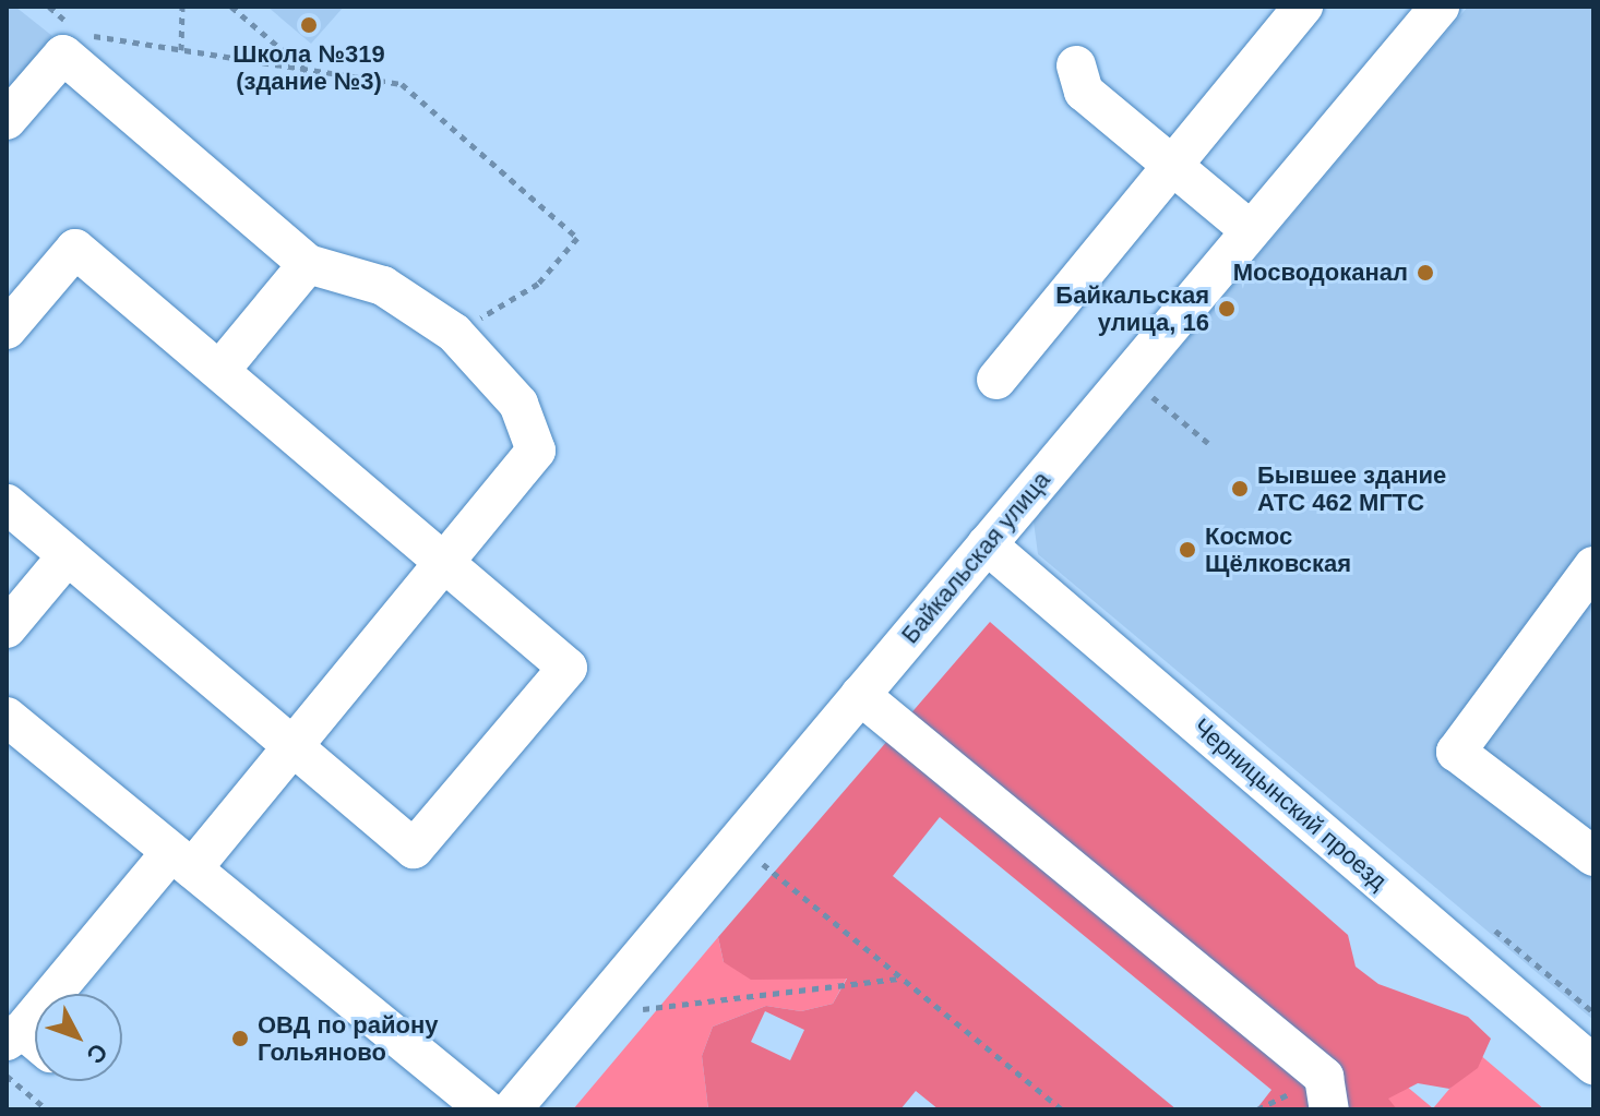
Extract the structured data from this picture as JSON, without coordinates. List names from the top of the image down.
{
  "streets": {
    "street": ["Байкальская улица", "Черницынский проезд"]
  },
  "crossings": [
    ["Байкальская улица", "Черницынский проезд"]
  ],
  "places": [
    "Школа №319 (здание №3)",
    "Мосводоканал",
    "Байкальская улица, 16",
    "Бывшее здание АТС 462 МГТС",
    "Космос Щёлковская",
    "ОВД по району Гольяново"
  ],
  "north": "bottom right"
}
